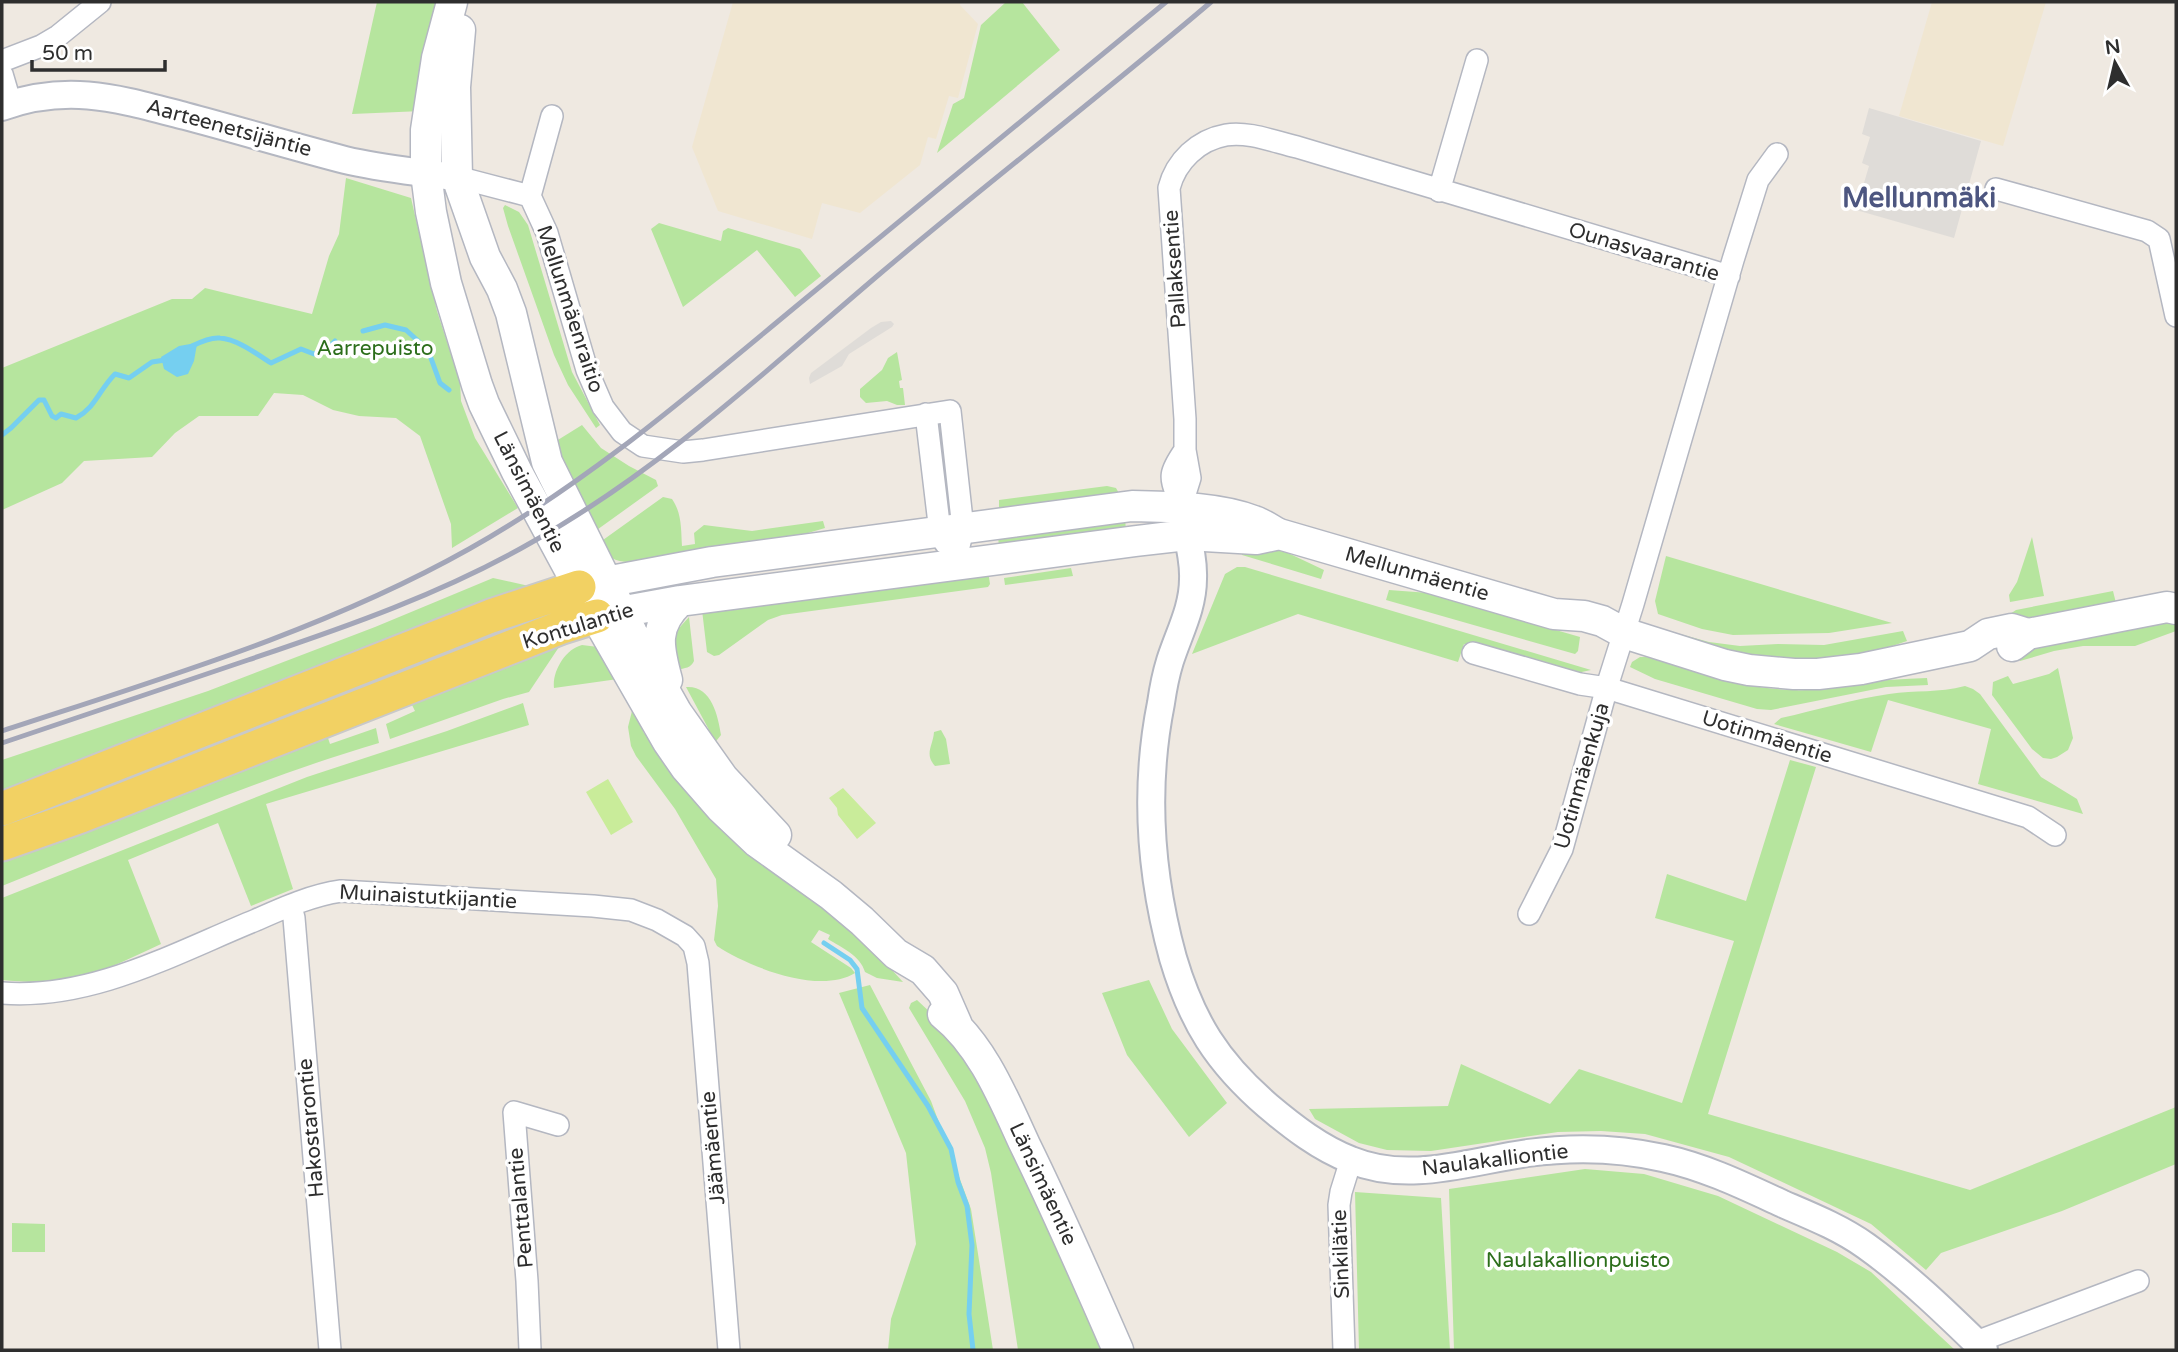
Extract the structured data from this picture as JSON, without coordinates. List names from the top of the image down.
{
  "streets": {
    "main road": ["Länsimäentie", "Mellunmäentie", "Kontulantie"],
    "street": [
      "Aarteenetsijäntie",
      "Ounasvaarantie",
      "Pallaksentie",
      "Mellunmäenraitio",
      "Uotinmäentie",
      "Uotinmäenkuja",
      "Muinaistutkijantie",
      "Hakostarontie",
      "Jäämäentie",
      "Naulakalliontie",
      "Penttalantie",
      "Sinkilätie"
    ]
  },
  "crossings": [
    ["Aarteenetsijäntie", "Länsimäentie"],
    ["Ounasvaarantie", "Pallaksentie"],
    ["Ounasvaarantie", "Mellunmäentie"],
    ["Ounasvaarantie", "Uotinmäenkuja"],
    ["Pallaksentie", "Mellunmäentie"],
    ["Pallaksentie", "Kontulantie"],
    ["Pallaksentie", "Naulakalliontie"],
    ["Mellunmäenraitio", "Kontulantie"],
    ["Länsimäentie", "Kontulantie"],
    ["Mellunmäentie", "Kontulantie"],
    ["Mellunmäentie", "Uotinmäenkuja"],
    ["Mellunmäentie", "Naulakalliontie"],
    ["Kontulantie", "Naulakalliontie"],
    ["Uotinmäentie", "Uotinmäenkuja"],
    ["Muinaistutkijantie", "Hakostarontie"],
    ["Muinaistutkijantie", "Jäämäentie"],
    ["Naulakalliontie", "Sinkilätie"]
  ],
  "districts": ["Mellunmäki"],
  "parks": ["Aarrepuisto", "Naulakallionpuisto"],
  "scale_bar": "50 m",
  "north": "top"
}
